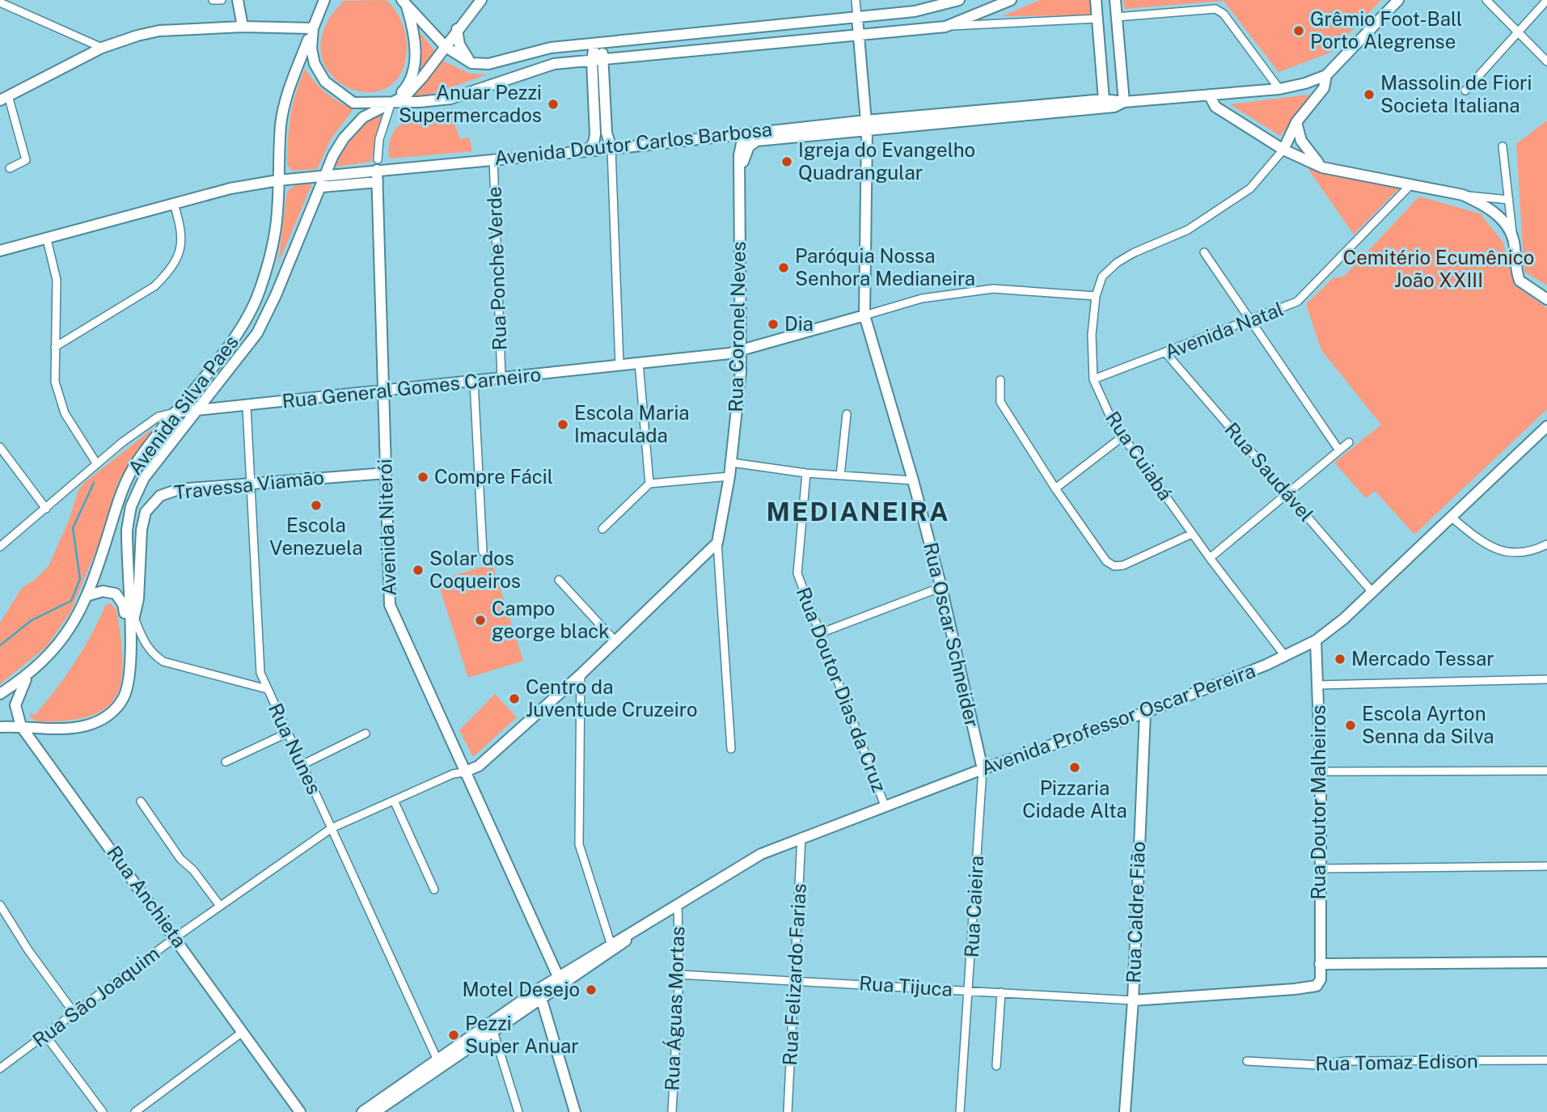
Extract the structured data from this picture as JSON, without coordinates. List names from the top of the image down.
{
  "streets": {
    "street": [
      "Avenida Doutor Carlos Barbosa",
      "Rua Ponche Verde",
      "Rua Coronel Neves",
      "Avenida Natal",
      "Rua General Gomes Carneiro",
      "Avenida Silva Paes",
      "Rua Cuiabá",
      "Rua Saudável",
      "Travessa Viamão",
      "Avenida Niterói",
      "Rua Oscar Schneider",
      "Rua Doutor Dias da Cruz",
      "Avenida Professor Oscar Pereira",
      "Rua Nunes",
      "Rua Doutor Malheiros",
      "Rua Anchieta",
      "Rua Caieira",
      "Rua Caldre Fião",
      "Rua Felizardo Farias",
      "Rua Tijuca",
      "Rua São Joaquim",
      "Rua Águas Mortas",
      "Rua Tomaz Edison"
    ]
  },
  "crossings": [
    ["Avenida Doutor Carlos Barbosa", "Rua Ponche Verde"],
    ["Avenida Doutor Carlos Barbosa", "Rua Coronel Neves"],
    ["Avenida Doutor Carlos Barbosa", "Avenida Silva Paes"],
    ["Avenida Doutor Carlos Barbosa", "Avenida Niterói"],
    ["Avenida Doutor Carlos Barbosa", "Rua Oscar Schneider"],
    ["Rua Ponche Verde", "Rua General Gomes Carneiro"],
    ["Rua Coronel Neves", "Rua General Gomes Carneiro"],
    ["Avenida Natal", "Rua Cuiabá"],
    ["Avenida Natal", "Rua Saudável"],
    ["Rua General Gomes Carneiro", "Avenida Silva Paes"],
    ["Rua General Gomes Carneiro", "Avenida Niterói"],
    ["Rua General Gomes Carneiro", "Rua Oscar Schneider"],
    ["Rua General Gomes Carneiro", "Rua Nunes"],
    ["Avenida Silva Paes", "Travessa Viamão"],
    ["Avenida Silva Paes", "Avenida Niterói"],
    ["Avenida Silva Paes", "Rua Anchieta"],
    ["Rua Cuiabá", "Avenida Professor Oscar Pereira"],
    ["Rua Saudável", "Avenida Professor Oscar Pereira"],
    ["Travessa Viamão", "Avenida Niterói"],
    ["Travessa Viamão", "Rua Nunes"],
    ["Avenida Niterói", "Avenida Professor Oscar Pereira"],
    ["Rua Oscar Schneider", "Avenida Professor Oscar Pereira"],
    ["Rua Oscar Schneider", "Rua Caieira"],
    ["Rua Doutor Dias da Cruz", "Avenida Professor Oscar Pereira"],
    ["Avenida Professor Oscar Pereira", "Rua Nunes"],
    ["Avenida Professor Oscar Pereira", "Rua Doutor Malheiros"],
    ["Avenida Professor Oscar Pereira", "Rua Caieira"],
    ["Avenida Professor Oscar Pereira", "Rua Caldre Fião"],
    ["Avenida Professor Oscar Pereira", "Rua Felizardo Farias"],
    ["Avenida Professor Oscar Pereira", "Rua Águas Mortas"],
    ["Rua Nunes", "Rua São Joaquim"],
    ["Rua Anchieta", "Rua São Joaquim"],
    ["Rua Caieira", "Rua Tijuca"],
    ["Rua Caldre Fião", "Rua Tijuca"],
    ["Rua Felizardo Farias", "Rua Tijuca"],
    ["Rua Tijuca", "Rua Águas Mortas"]
  ],
  "districts": ["MEDIANEIRA"],
  "parks": ["Cemitério Ecumênico João XXIII"],
  "places": [
    "Grêmio Foot-Ball Porto Alegrense",
    "Massolin de Fiori Societa Italiana",
    "Anuar Pezzi Supermercados",
    "Igreja do Evangelho Quadrangular",
    "Paróquia Nossa Senhora Medianeira",
    "Dia",
    "Escola Maria Imaculada",
    "Compre Fácil",
    "Escola Venezuela",
    "Solar dos Coqueiros",
    "Campo george black",
    "Mercado Tessar",
    "Centro da Juventude Cruzeiro",
    "Escola Ayrton Senna da Silva",
    "Pizzaria Cidade Alta",
    "Motel Desejo",
    "Pezzi Super Anuar"
  ]
}
